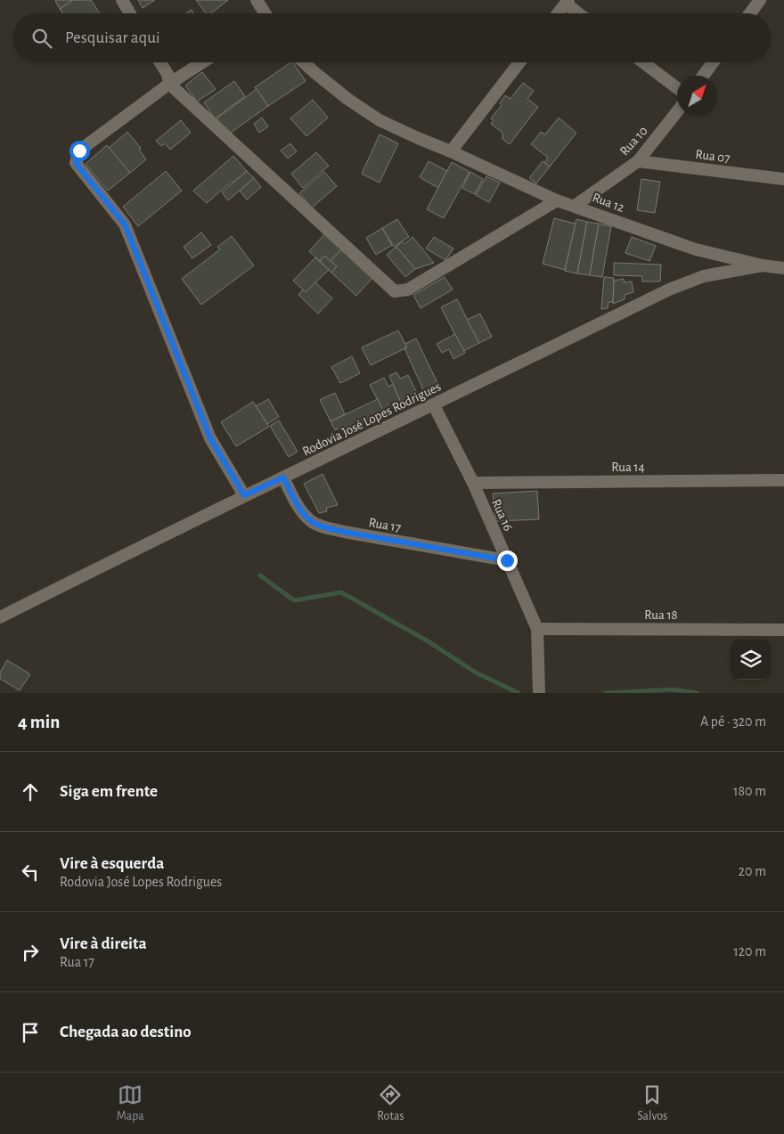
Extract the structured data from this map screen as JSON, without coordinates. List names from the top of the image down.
{
  "streets": {
    "street": [
      "Rua 10",
      "Rua 07",
      "Rua 12",
      "Rodovia José Lopes Rodrigues",
      "Rua 14",
      "Rua 16",
      "Rua 17",
      "Rua 18"
    ]
  },
  "crossings": [
    ["Rua 10", "Rua 07"],
    ["Rua 10", "Rua 12"],
    ["Rua 12", "Rodovia José Lopes Rodrigues"],
    ["Rodovia José Lopes Rodrigues", "Rua 16"],
    ["Rodovia José Lopes Rodrigues", "Rua 17"],
    ["Rua 14", "Rua 16"],
    ["Rua 16", "Rua 17"],
    ["Rua 16", "Rua 18"]
  ],
  "north": "top right",
  "page": {
    "search": "Pesquisar aqui",
    "heading": ["4 min", "A pé · 320 m"],
    "list": [
      ["Siga em frente", "180 m"],
      ["Vire à esquerda", "Rodovia José Lopes Rodrigues", "20 m"],
      ["Vire à direita", "Rua 17", "120 m"],
      "Chegada ao destino"
    ],
    "nav": ["Mapa", "Rotas", "Salvos"]
  }
}
